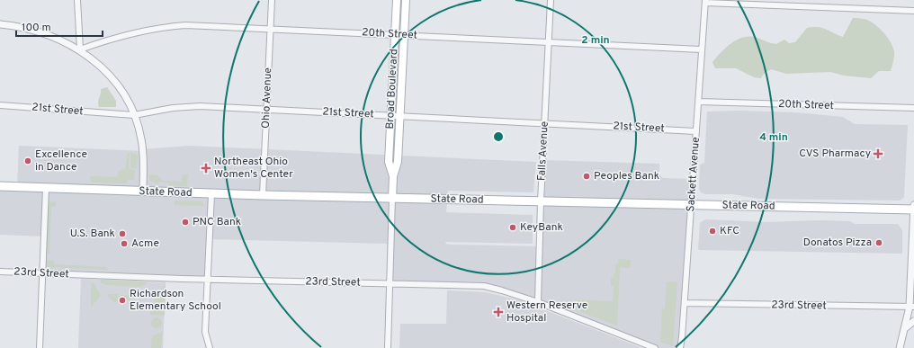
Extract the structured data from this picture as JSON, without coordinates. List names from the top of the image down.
{
  "streets": {
    "main road": ["Broad Boulevard", "State Road"],
    "street": [
      "20th Street",
      "Ohio Avenue",
      "21st Street",
      "Falls Avenue",
      "Sackett Avenue",
      "23rd Street"
    ]
  },
  "crossings": [
    ["20th Street", "Broad Boulevard"],
    ["20th Street", "Ohio Avenue"],
    ["20th Street", "Falls Avenue"],
    ["20th Street", "Sackett Avenue"],
    ["Broad Boulevard", "21st Street"],
    ["Broad Boulevard", "State Road"],
    ["Broad Boulevard", "23rd Street"],
    ["Ohio Avenue", "21st Street"],
    ["Ohio Avenue", "State Road"],
    ["21st Street", "Falls Avenue"],
    ["21st Street", "Sackett Avenue"],
    ["Falls Avenue", "State Road"],
    ["Falls Avenue", "23rd Street"],
    ["Sackett Avenue", "State Road"],
    ["Sackett Avenue", "23rd Street"]
  ],
  "places": {
    "health": ["CVS Pharmacy", "Northeast Ohio Women's Center", "Western Reserve Hospital"],
    "other": [
      "Excellence in Dance",
      "Peoples Bank",
      "PNC Bank",
      "KeyBank",
      "KFC",
      "U.S. Bank",
      "Donatos Pizza",
      "Acme",
      "Richardson Elementary School"
    ]
  },
  "scale_bar": "100 m",
  "rings": ["2 min", "4 min"]
}
